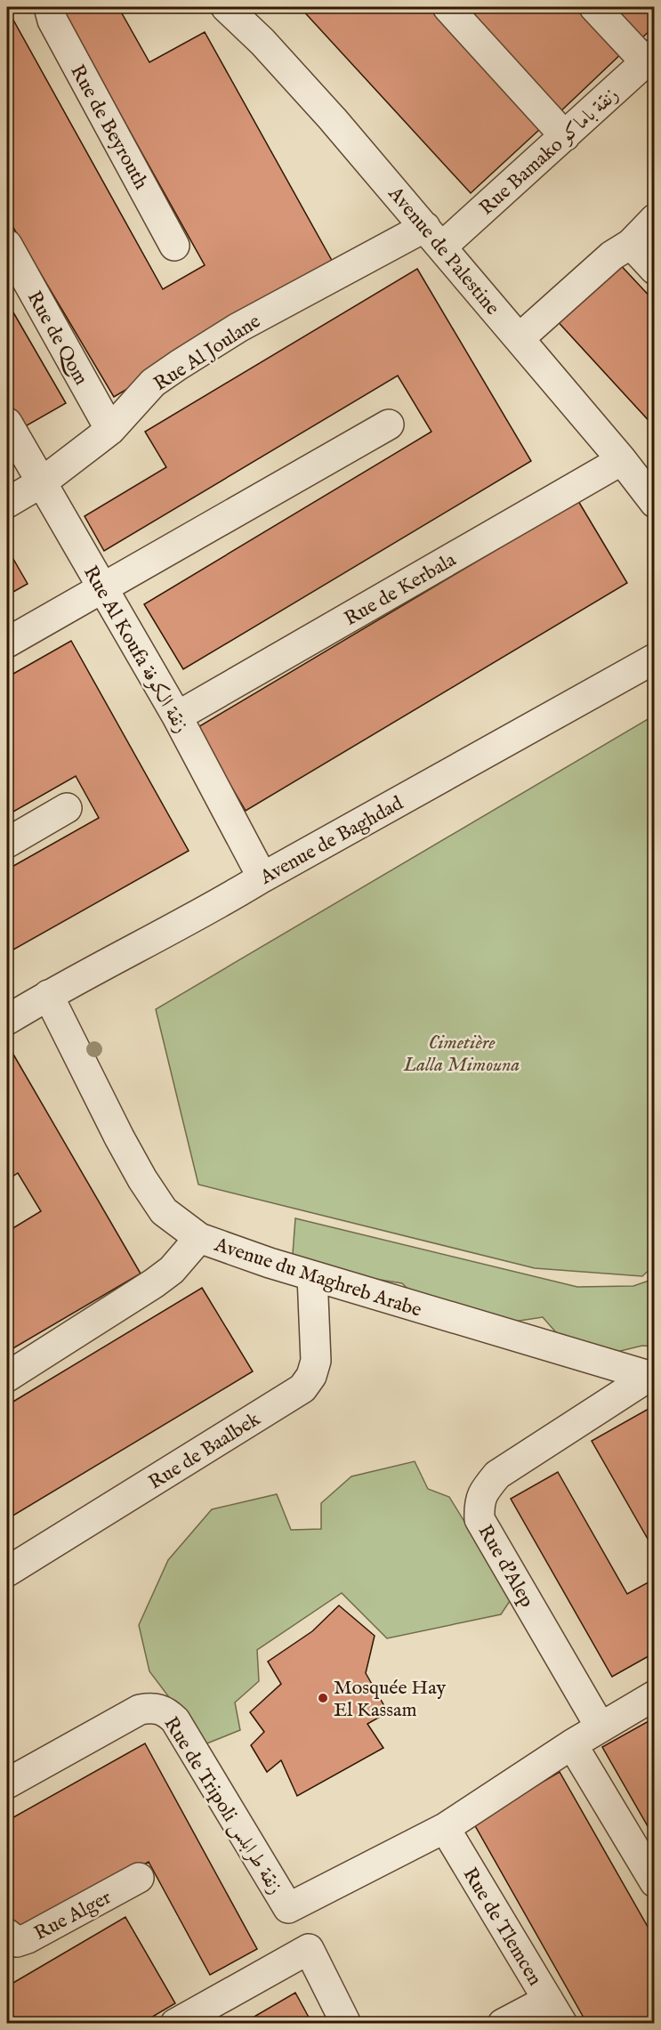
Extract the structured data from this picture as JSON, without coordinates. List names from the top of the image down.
{
  "streets": {
    "street": [
      "Rue de Beyrouth",
      "Rue Bamako زنقة باماكو",
      "Avenue de Palestine",
      "Rue de Qom",
      "Rue Al Joulane",
      "Rue de Kerbala",
      "Rue Al Koufa زنقة الكوفة",
      "Avenue de Baghdad",
      "Avenue du Maghreb Arabe",
      "Rue de Baalbek",
      "Rue d'Alep",
      "Rue de Tripoli زنقة طرابلس",
      "Rue Alger",
      "Rue de Tlemcen"
    ]
  },
  "crossings": [
    ["Rue Bamako زنقة باماكو", "Avenue de Palestine"],
    ["Rue Bamako زنقة باماكو", "Rue Al Joulane"],
    ["Avenue de Palestine", "Rue Al Joulane"],
    ["Avenue de Palestine", "Rue de Kerbala"],
    ["Rue de Qom", "Rue Al Joulane"],
    ["Rue Al Joulane", "Rue Al Koufa زنقة الكوفة"],
    ["Rue de Kerbala", "Rue Al Koufa زنقة الكوفة"],
    ["Rue Al Koufa زنقة الكوفة", "Avenue de Baghdad"],
    ["Avenue de Baghdad", "Avenue du Maghreb Arabe"],
    ["Avenue du Maghreb Arabe", "Rue de Baalbek"],
    ["Avenue du Maghreb Arabe", "Rue d'Alep"],
    ["Rue d'Alep", "Rue de Tripoli زنقة طرابلس"],
    ["Rue de Tripoli زنقة طرابلس", "Rue de Tlemcen"]
  ],
  "parks": ["Cimetière Lalla Mimouna"],
  "places": ["Mosquée Hay El Kassam"]
}
